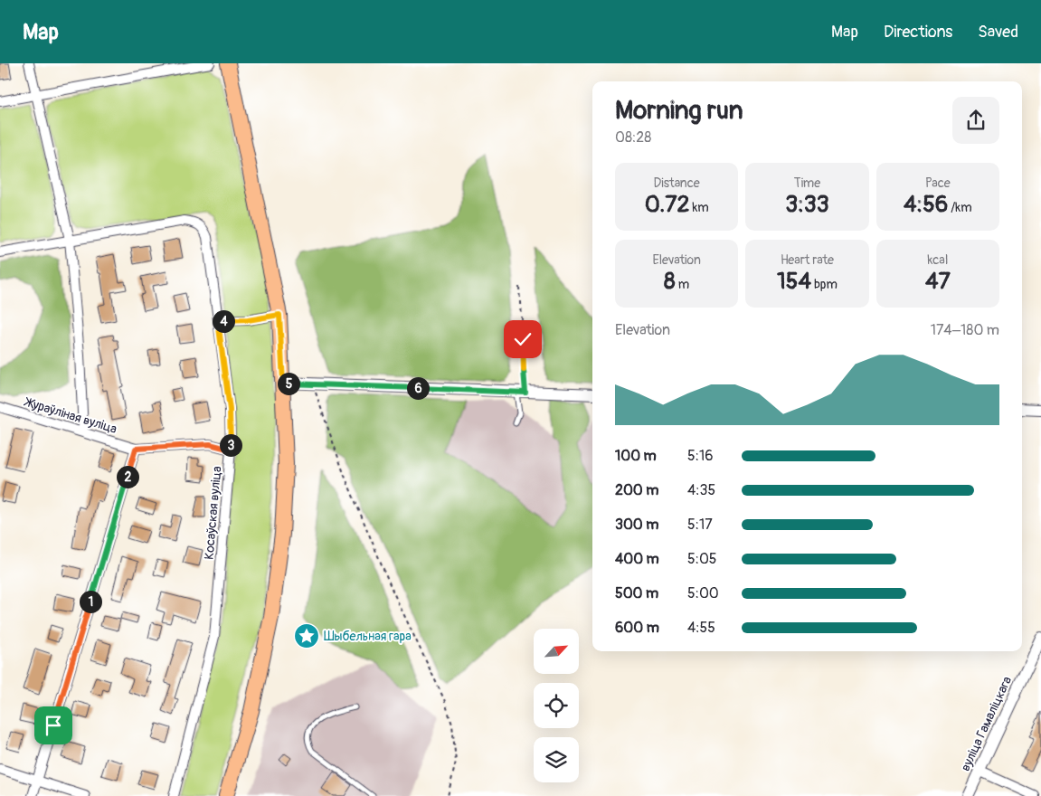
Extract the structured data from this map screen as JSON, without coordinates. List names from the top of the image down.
{
  "streets": {
    "street": ["Жураўліная вуліца", "Косаўская вуліца", "вуліца Гамаліцкага"]
  },
  "places": {
    "place": ["Шыбельная гара"]
  },
  "north": "top right",
  "page": {
    "header": "Map",
    "nav": ["Map", "Directions", "Saved"],
    "heading": ["Morning run", "08:28"],
    "stats": [
      ["Distance", "0.72 km"],
      ["Time", "3:33"],
      ["Pace", "4:56 /km"],
      ["Elevation", "8 m"],
      ["Heart rate", "154 bpm"],
      ["kcal", "47"]
    ],
    "pins": [
      "4",
      "5",
      "6",
      "3",
      "2",
      "1"
    ],
    "chart": ["Elevation", "174–180 m"],
    "list": [
      {
        "name": "100 m",
        "note": "5:16"
      },
      {
        "name": "200 m",
        "note": "4:35"
      },
      {
        "name": "300 m",
        "note": "5:17"
      },
      {
        "name": "400 m",
        "note": "5:05"
      },
      {
        "name": "500 m",
        "note": "5:00"
      },
      {
        "name": "600 m",
        "note": "4:55"
      }
    ]
  }
}
